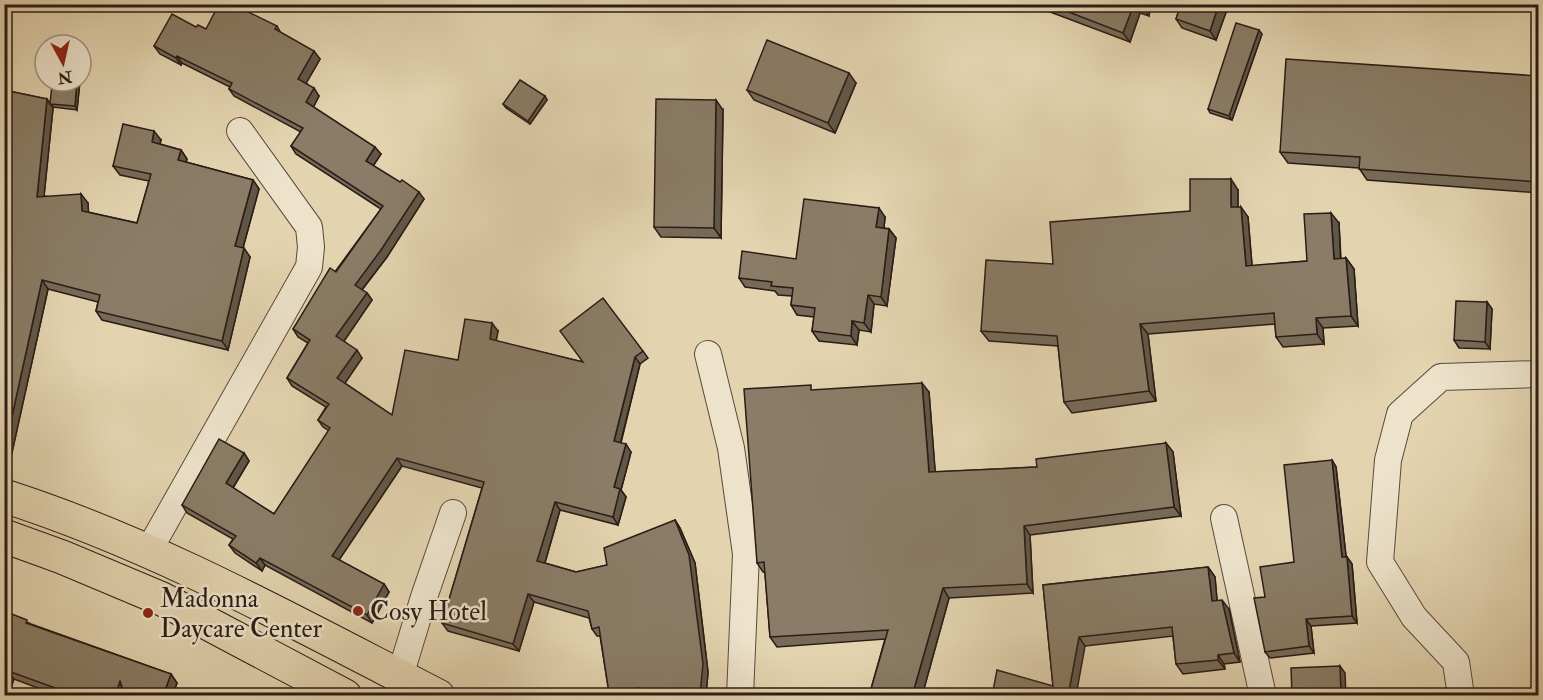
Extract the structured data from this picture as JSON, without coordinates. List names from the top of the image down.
{
  "places": ["Cosy Hotel", "Madonna Daycare Center"],
  "north": "bottom"
}
